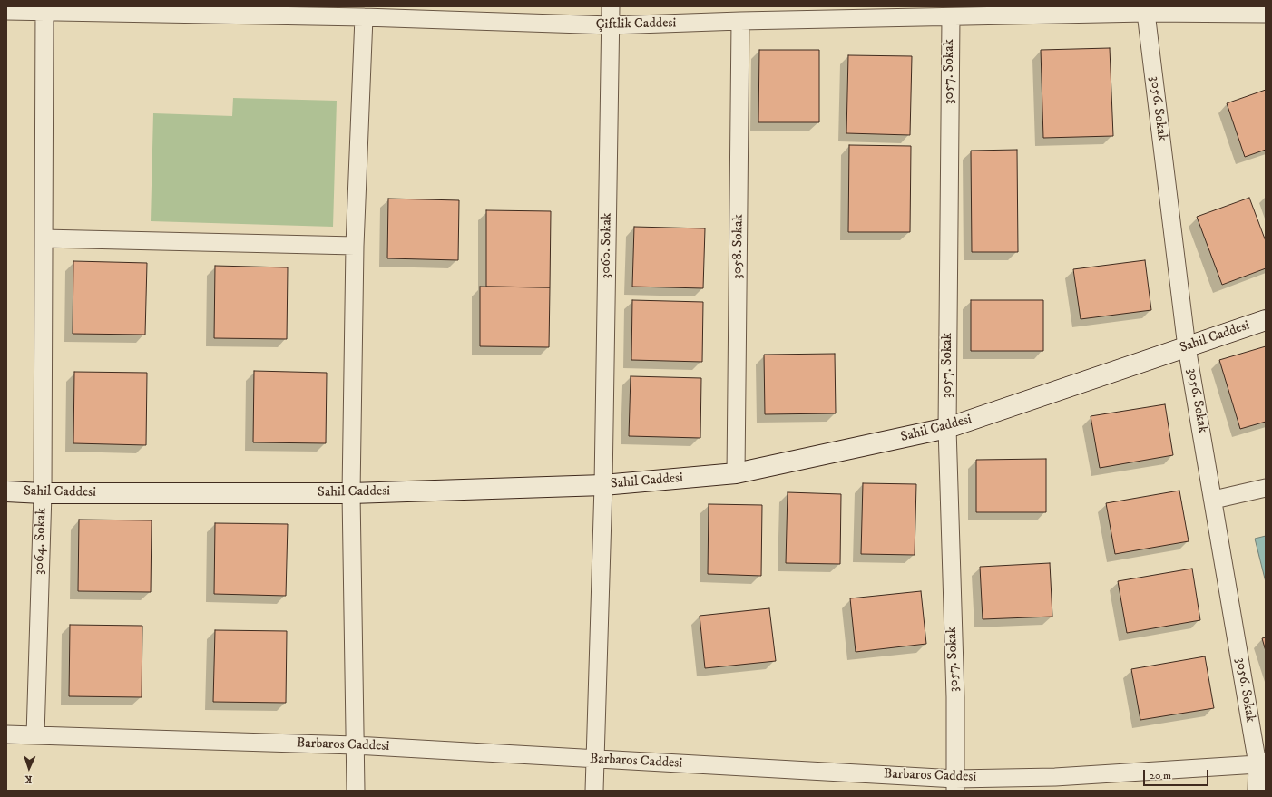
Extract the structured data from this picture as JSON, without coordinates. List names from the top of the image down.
{
  "streets": {
    "street": [
      "Çiftlik Caddesi",
      "3057. Sokak",
      "3056. Sokak",
      "3060. Sokak",
      "3058. Sokak",
      "Sahil Caddesi",
      "3064. Sokak",
      "Barbaros Caddesi"
    ]
  },
  "crossings": [
    ["Çiftlik Caddesi", "3057. Sokak"],
    ["Çiftlik Caddesi", "3056. Sokak"],
    ["Çiftlik Caddesi", "3060. Sokak"],
    ["Çiftlik Caddesi", "3058. Sokak"],
    ["Çiftlik Caddesi", "3064. Sokak"],
    ["3057. Sokak", "Sahil Caddesi"],
    ["3057. Sokak", "Barbaros Caddesi"],
    ["3056. Sokak", "Sahil Caddesi"],
    ["3056. Sokak", "Barbaros Caddesi"],
    ["3060. Sokak", "Sahil Caddesi"],
    ["3060. Sokak", "Barbaros Caddesi"],
    ["3058. Sokak", "Sahil Caddesi"],
    ["Sahil Caddesi", "3064. Sokak"],
    ["3064. Sokak", "Barbaros Caddesi"]
  ],
  "scale_bar": "20 m",
  "north": "bottom"
}
